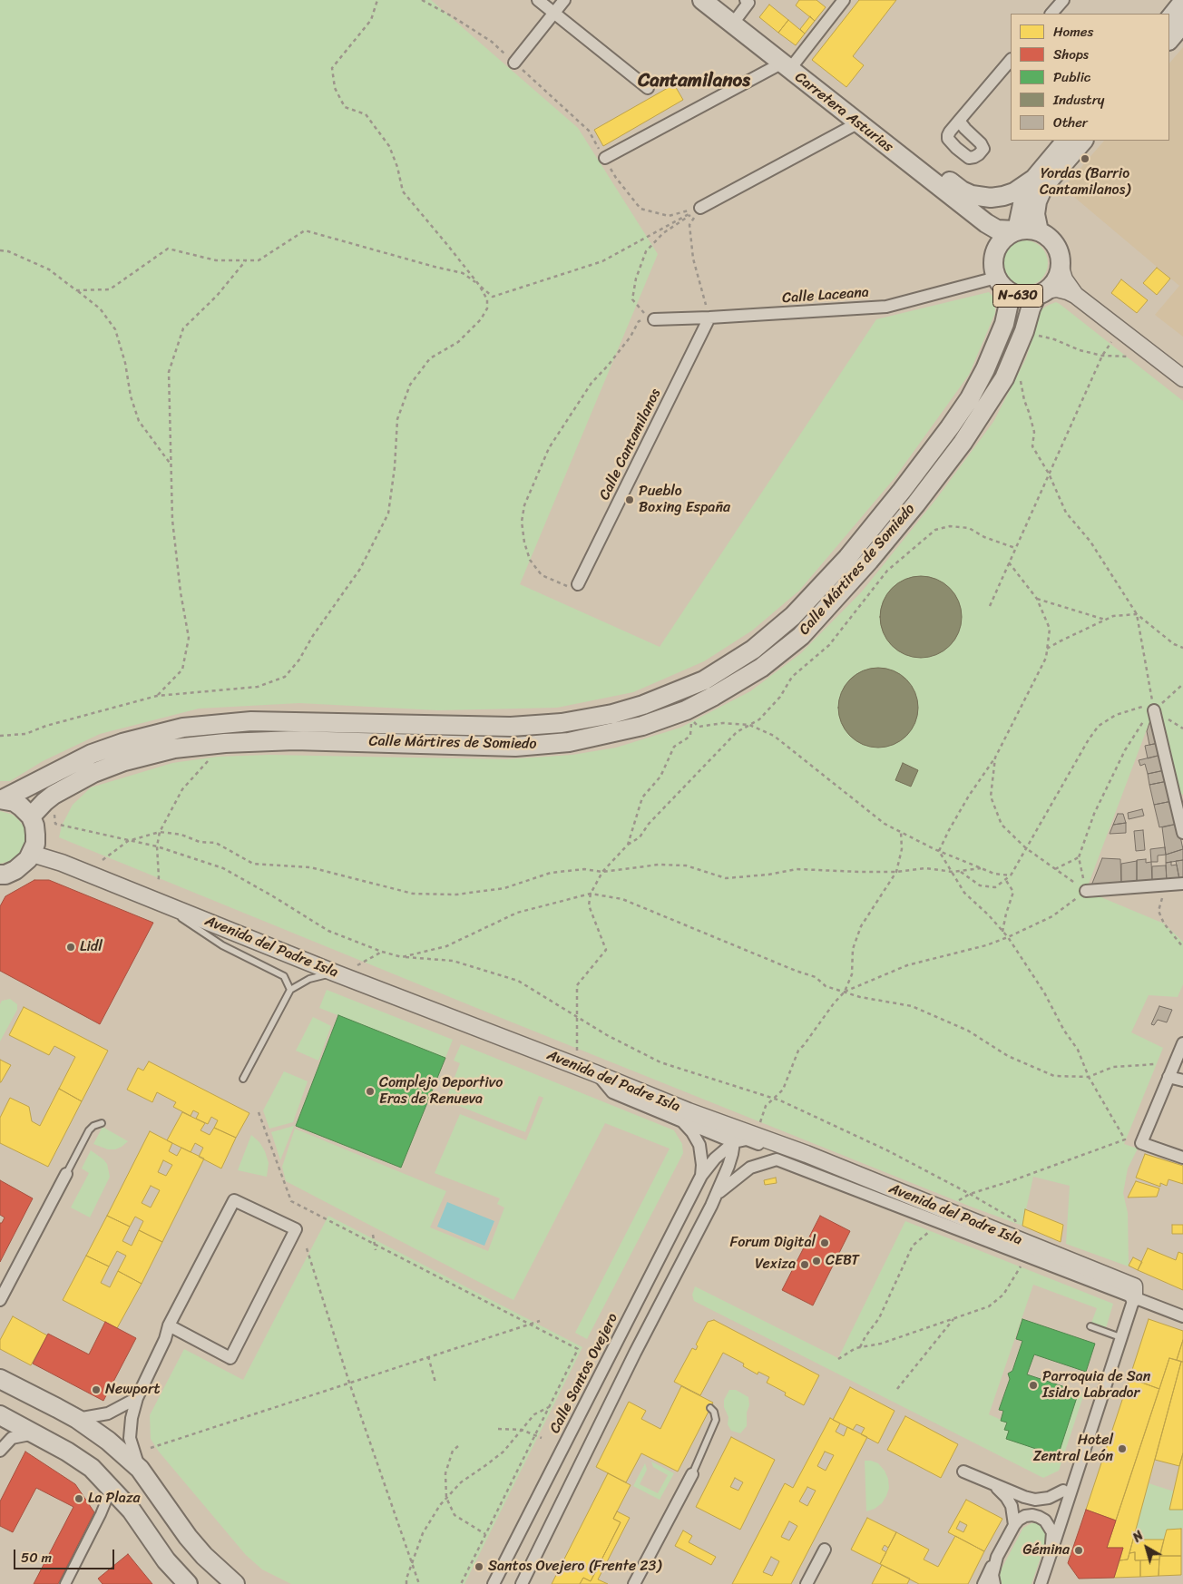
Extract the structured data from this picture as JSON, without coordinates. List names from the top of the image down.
{
  "streets": {
    "main road": [
      "Carretera Asturias",
      "N-630",
      "Calle Mártires de Somiedo",
      "Avenida del Padre Isla"
    ],
    "street": ["Calle Laceana", "Calle Cantamilanos", "Calle Santos Ovejero"]
  },
  "crossings": [
    ["Carretera Asturias", "Calle Laceana"],
    ["Carretera Asturias", "N-630"],
    ["Carretera Asturias", "Calle Mártires de Somiedo"],
    ["Calle Laceana", "N-630"],
    ["Calle Laceana", "Calle Cantamilanos"],
    ["Calle Laceana", "Calle Mártires de Somiedo"],
    ["N-630", "Calle Mártires de Somiedo"],
    ["Avenida del Padre Isla", "Calle Santos Ovejero"]
  ],
  "districts": ["Cantamilanos"],
  "places": [
    "Yordas (Barrio Cantamilanos)",
    "Pueblo Boxing España",
    "Lidl",
    "Complejo Deportivo Eras de Renueva",
    "Forum Digital",
    "CEBT",
    "Vexiza",
    "Parroquia de San Isidro Labrador",
    "Newport",
    "Hotel Zentral León",
    "La Plaza",
    "Gémina",
    "Santos Ovejero (Frente 23)"
  ],
  "legend": [
    "Homes",
    "Shops",
    "Public",
    "Industry",
    "Other"
  ],
  "scale_bar": "50 m",
  "north": "top left"
}
